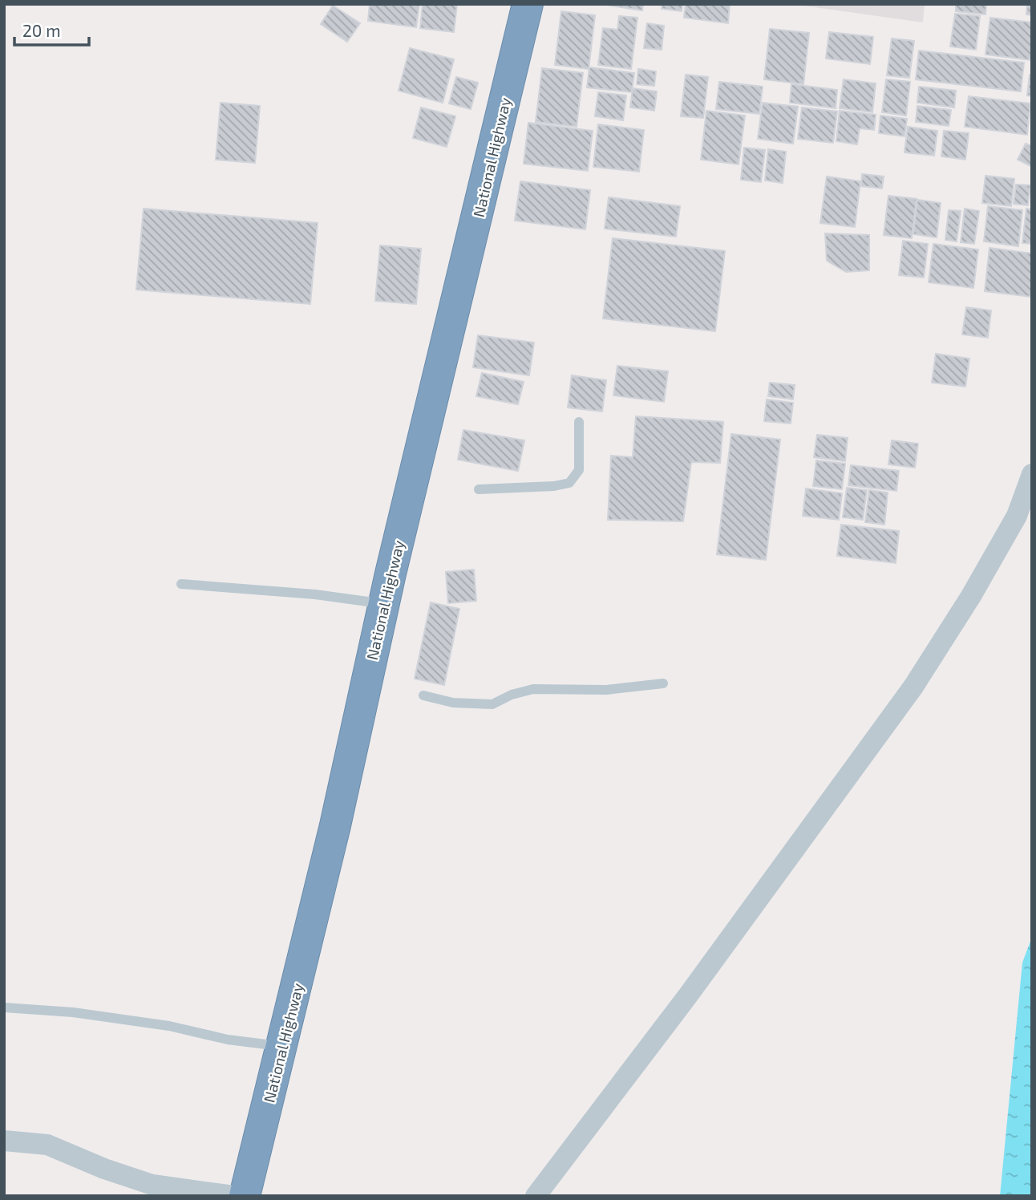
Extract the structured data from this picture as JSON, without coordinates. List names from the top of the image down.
{
  "streets": {
    "highway": ["National Highway"]
  },
  "scale_bar": "20 m"
}
